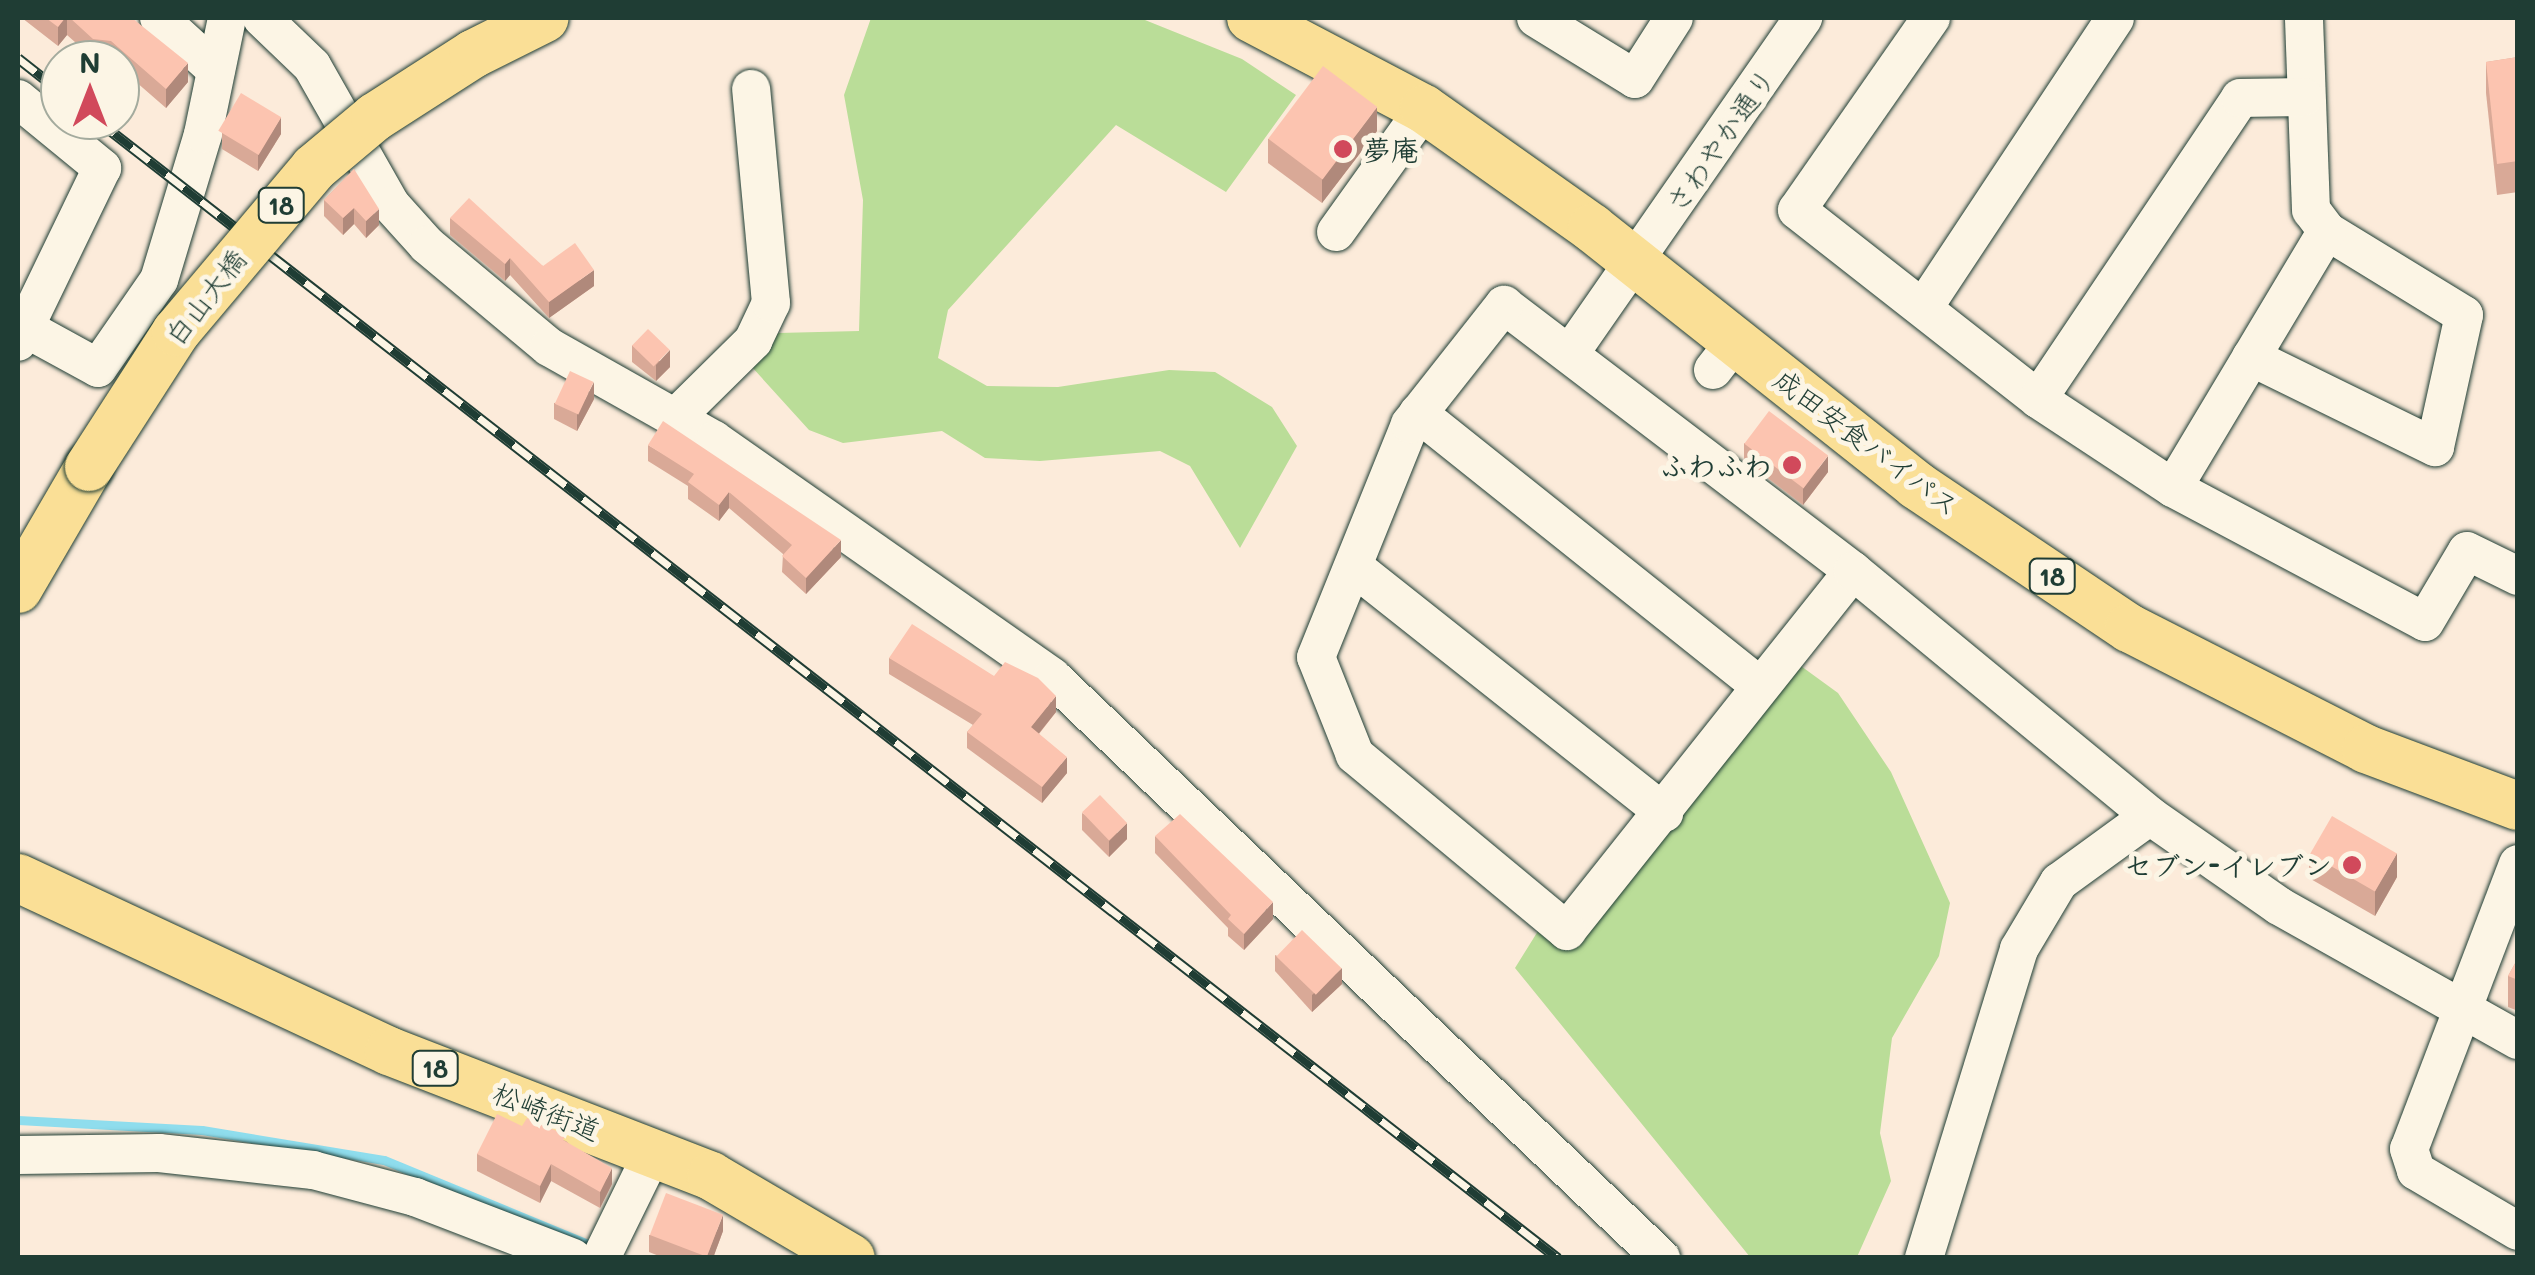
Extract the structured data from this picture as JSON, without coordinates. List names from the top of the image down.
{
  "streets": {
    "main road": [
      "18",
      "白山大橋",
      "成田安食バイパス",
      "松崎街道"
    ],
    "street": ["さわやか通り"]
  },
  "crossings": [
    ["さわやか通り", "成田安食バイパス"]
  ],
  "places": ["夢庵", "ふわふわ", "セブン-イレブン"],
  "north": "top"
}
